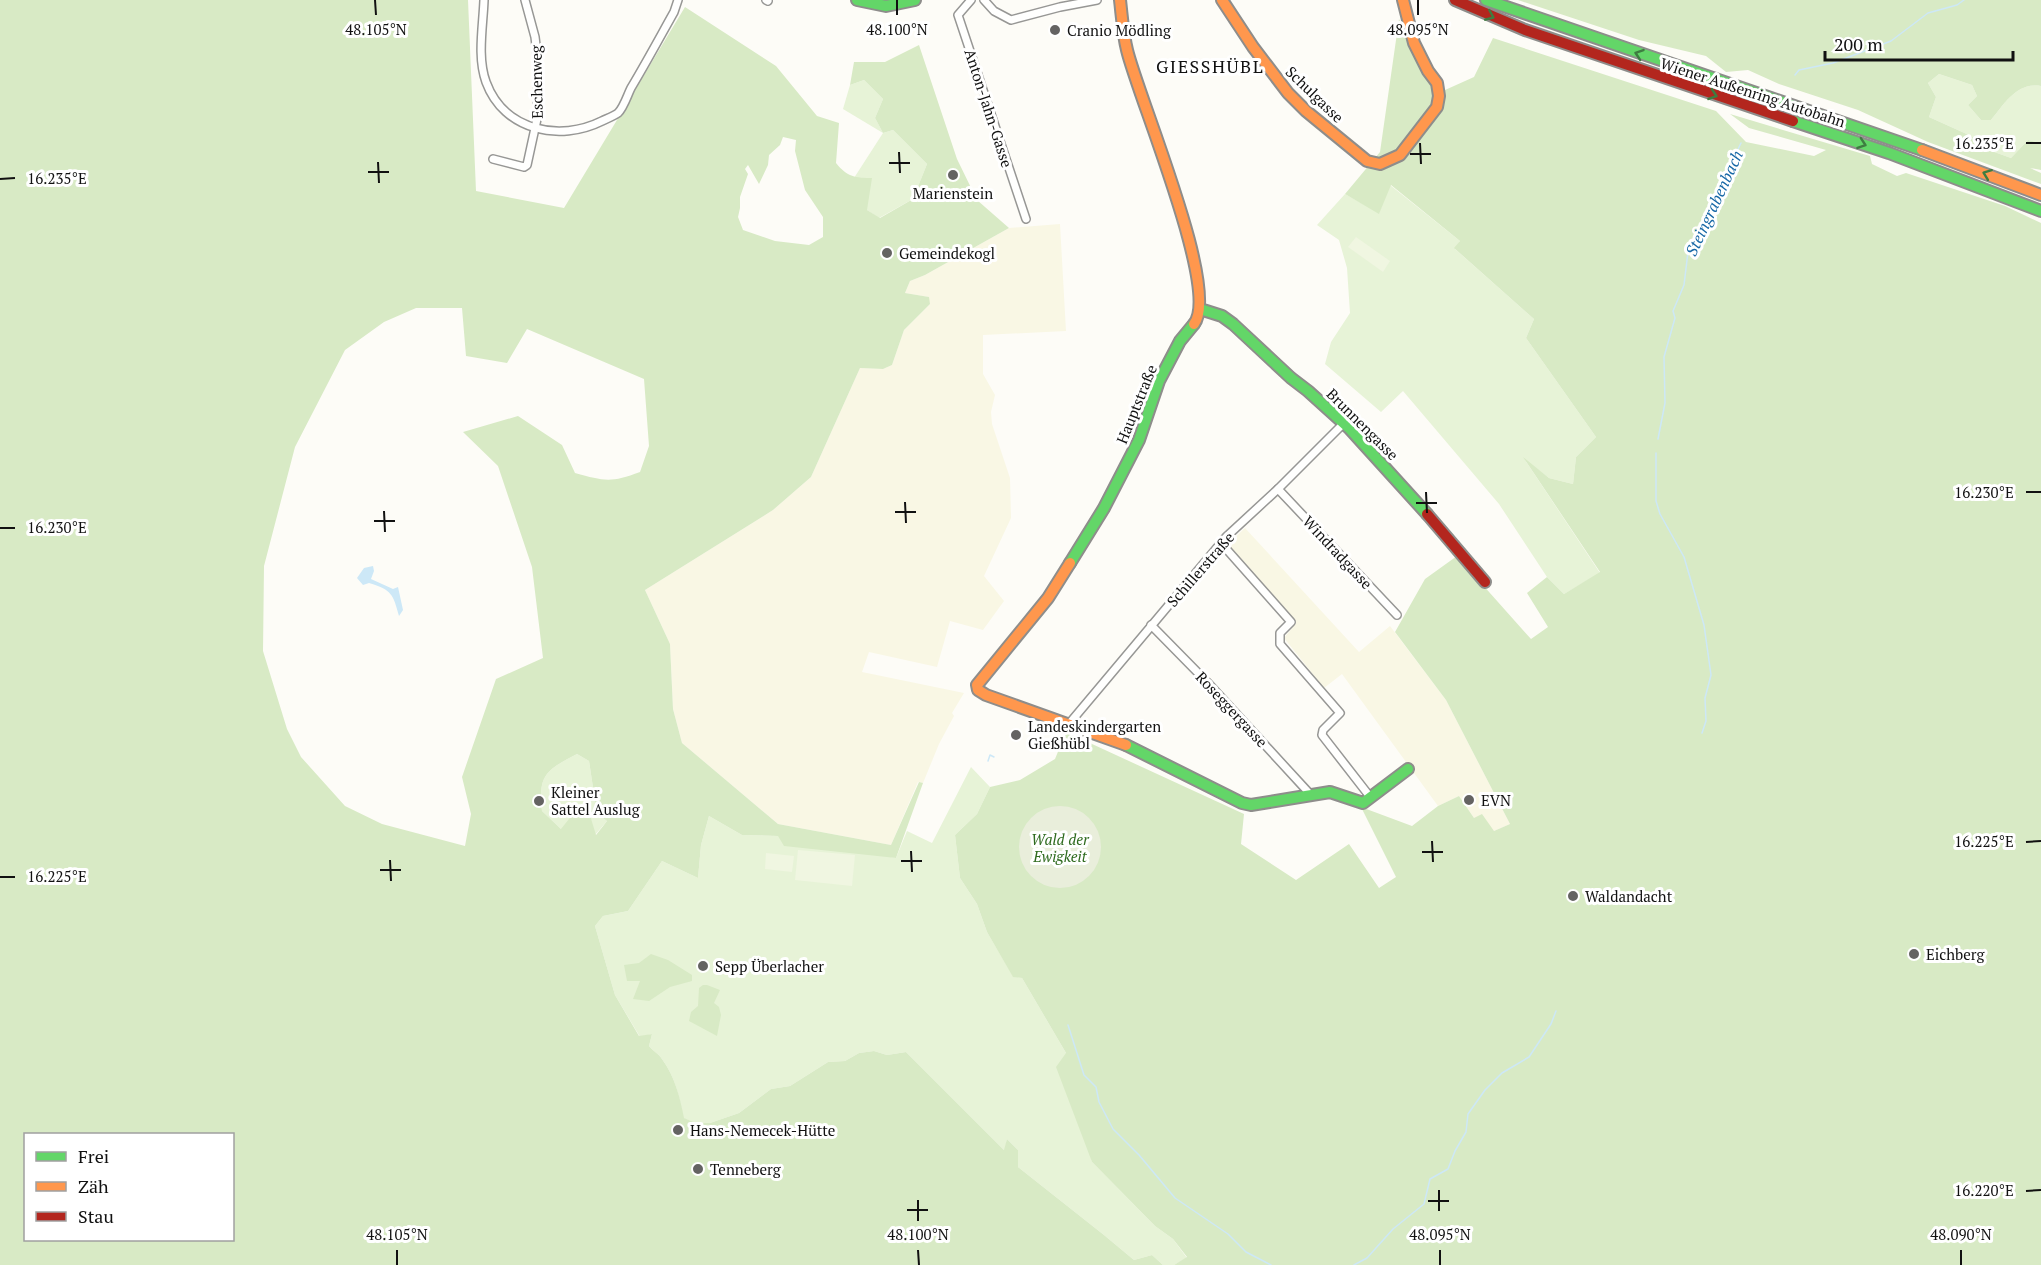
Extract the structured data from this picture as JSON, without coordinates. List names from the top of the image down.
{
  "streets": {
    "main road": [
      "Wiener Außenring Autobahn",
      "Schulgasse",
      "Hauptstraße",
      "Brunnengasse"
    ],
    "street": [
      "Eschenweg",
      "Anton-Jahn-Gasse",
      "Windradgasse",
      "Schillerstraße",
      "Roseggergasse"
    ]
  },
  "crossings": [
    ["Hauptstraße", "Brunnengasse"],
    ["Hauptstraße", "Schillerstraße"],
    ["Brunnengasse", "Schillerstraße"],
    ["Windradgasse", "Schillerstraße"],
    ["Schillerstraße", "Roseggergasse"]
  ],
  "districts": ["GIESSHÜBL"],
  "water": ["Steingrabenbach"],
  "parks": ["Wald der Ewigkeit"],
  "places": [
    "Cranio Mödling",
    "Marienstein",
    "Gemeindekogl",
    "Landeskindergarten Gießhübl",
    "EVN",
    "Kleiner Sattel Auslug",
    "Waldandacht",
    "Eichberg",
    "Sepp Überlacher",
    "Hans-Nemecek-Hütte",
    "Tenneberg"
  ],
  "legend": ["Frei", "Zäh", "Stau"],
  "scale_bar": "200 m",
  "coordinates": [
    "48.105°N",
    "48.100°N",
    "48.095°N",
    "16.235°E",
    "16.230°E",
    "16.225°E",
    "16.220°E",
    "48.090°N"
  ]
}
